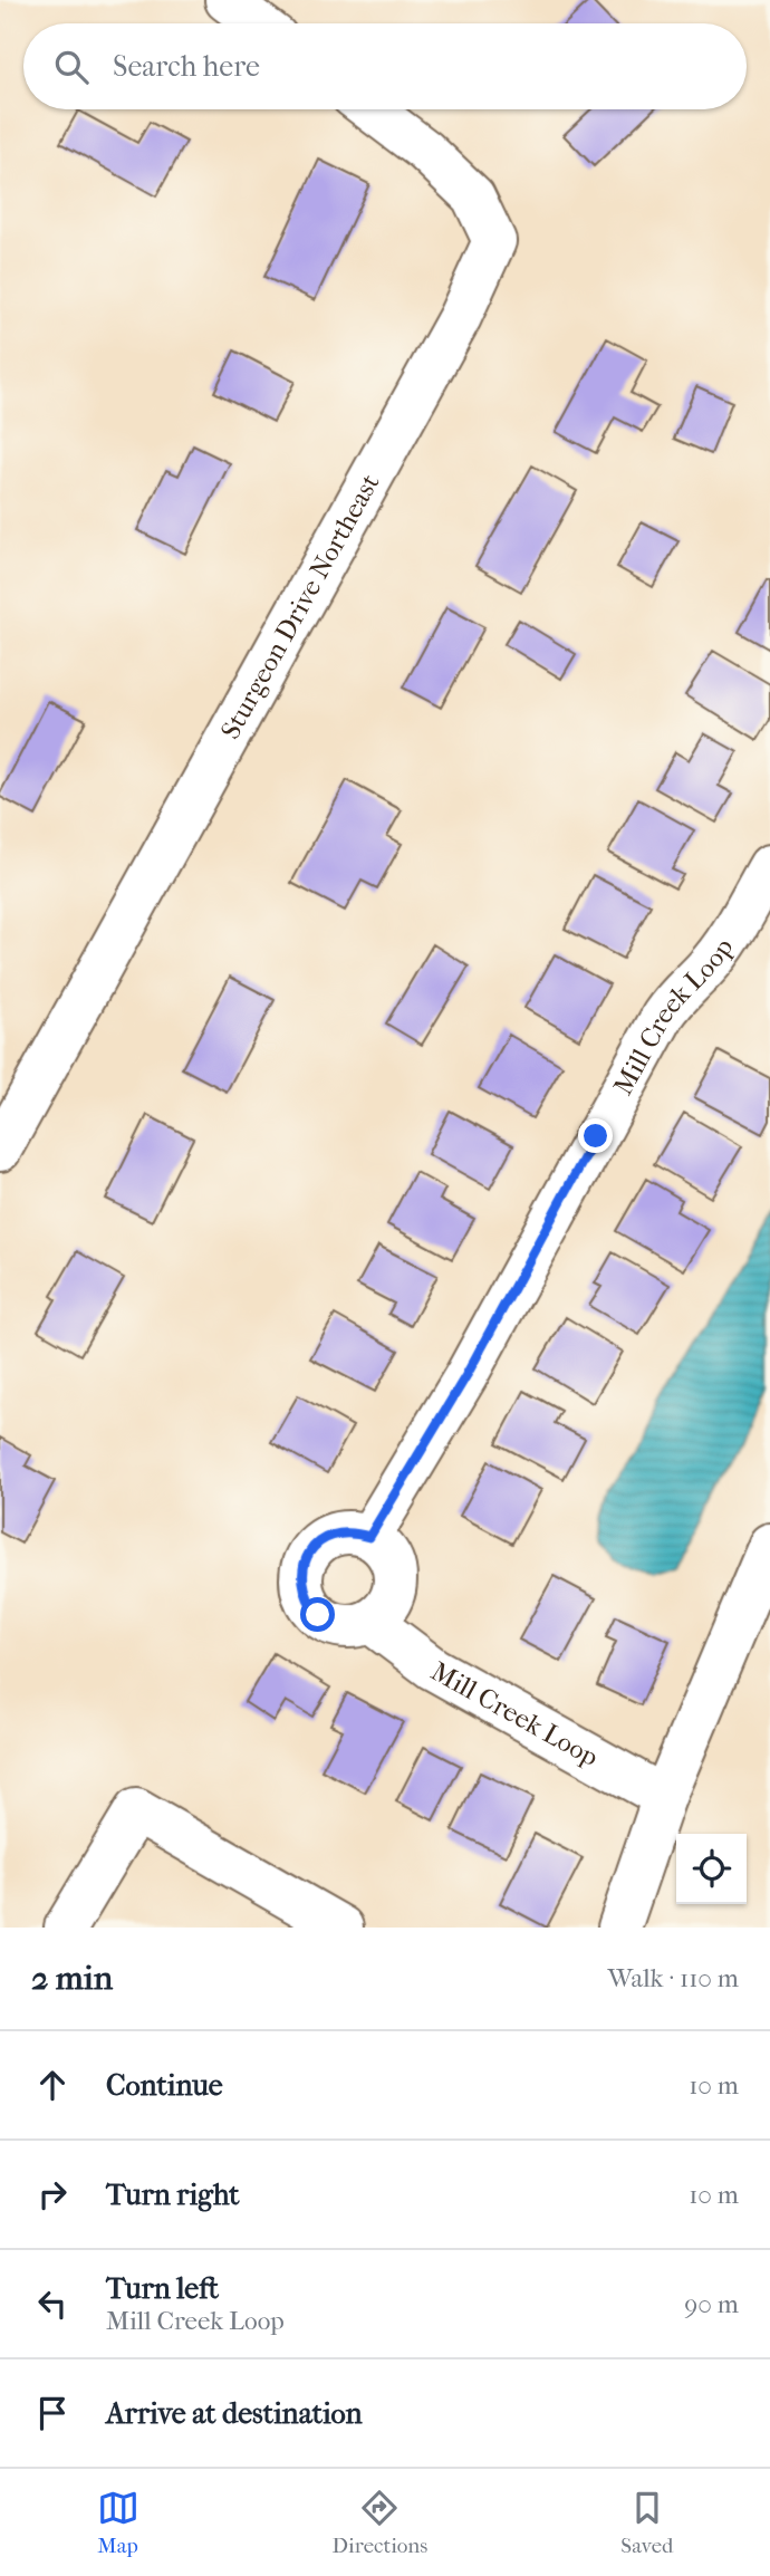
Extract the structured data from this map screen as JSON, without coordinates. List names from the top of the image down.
{
  "streets": {
    "street": ["Sturgeon Drive Northeast", "Mill Creek Loop"]
  },
  "page": {
    "search": "Search here",
    "heading": ["2 min", "Walk · 110 m"],
    "list": [
      ["Continue", "10 m"],
      ["Turn right", "10 m"],
      ["Turn left", "Mill Creek Loop", "90 m"],
      "Arrive at destination"
    ],
    "nav": ["Map", "Directions", "Saved"]
  }
}
